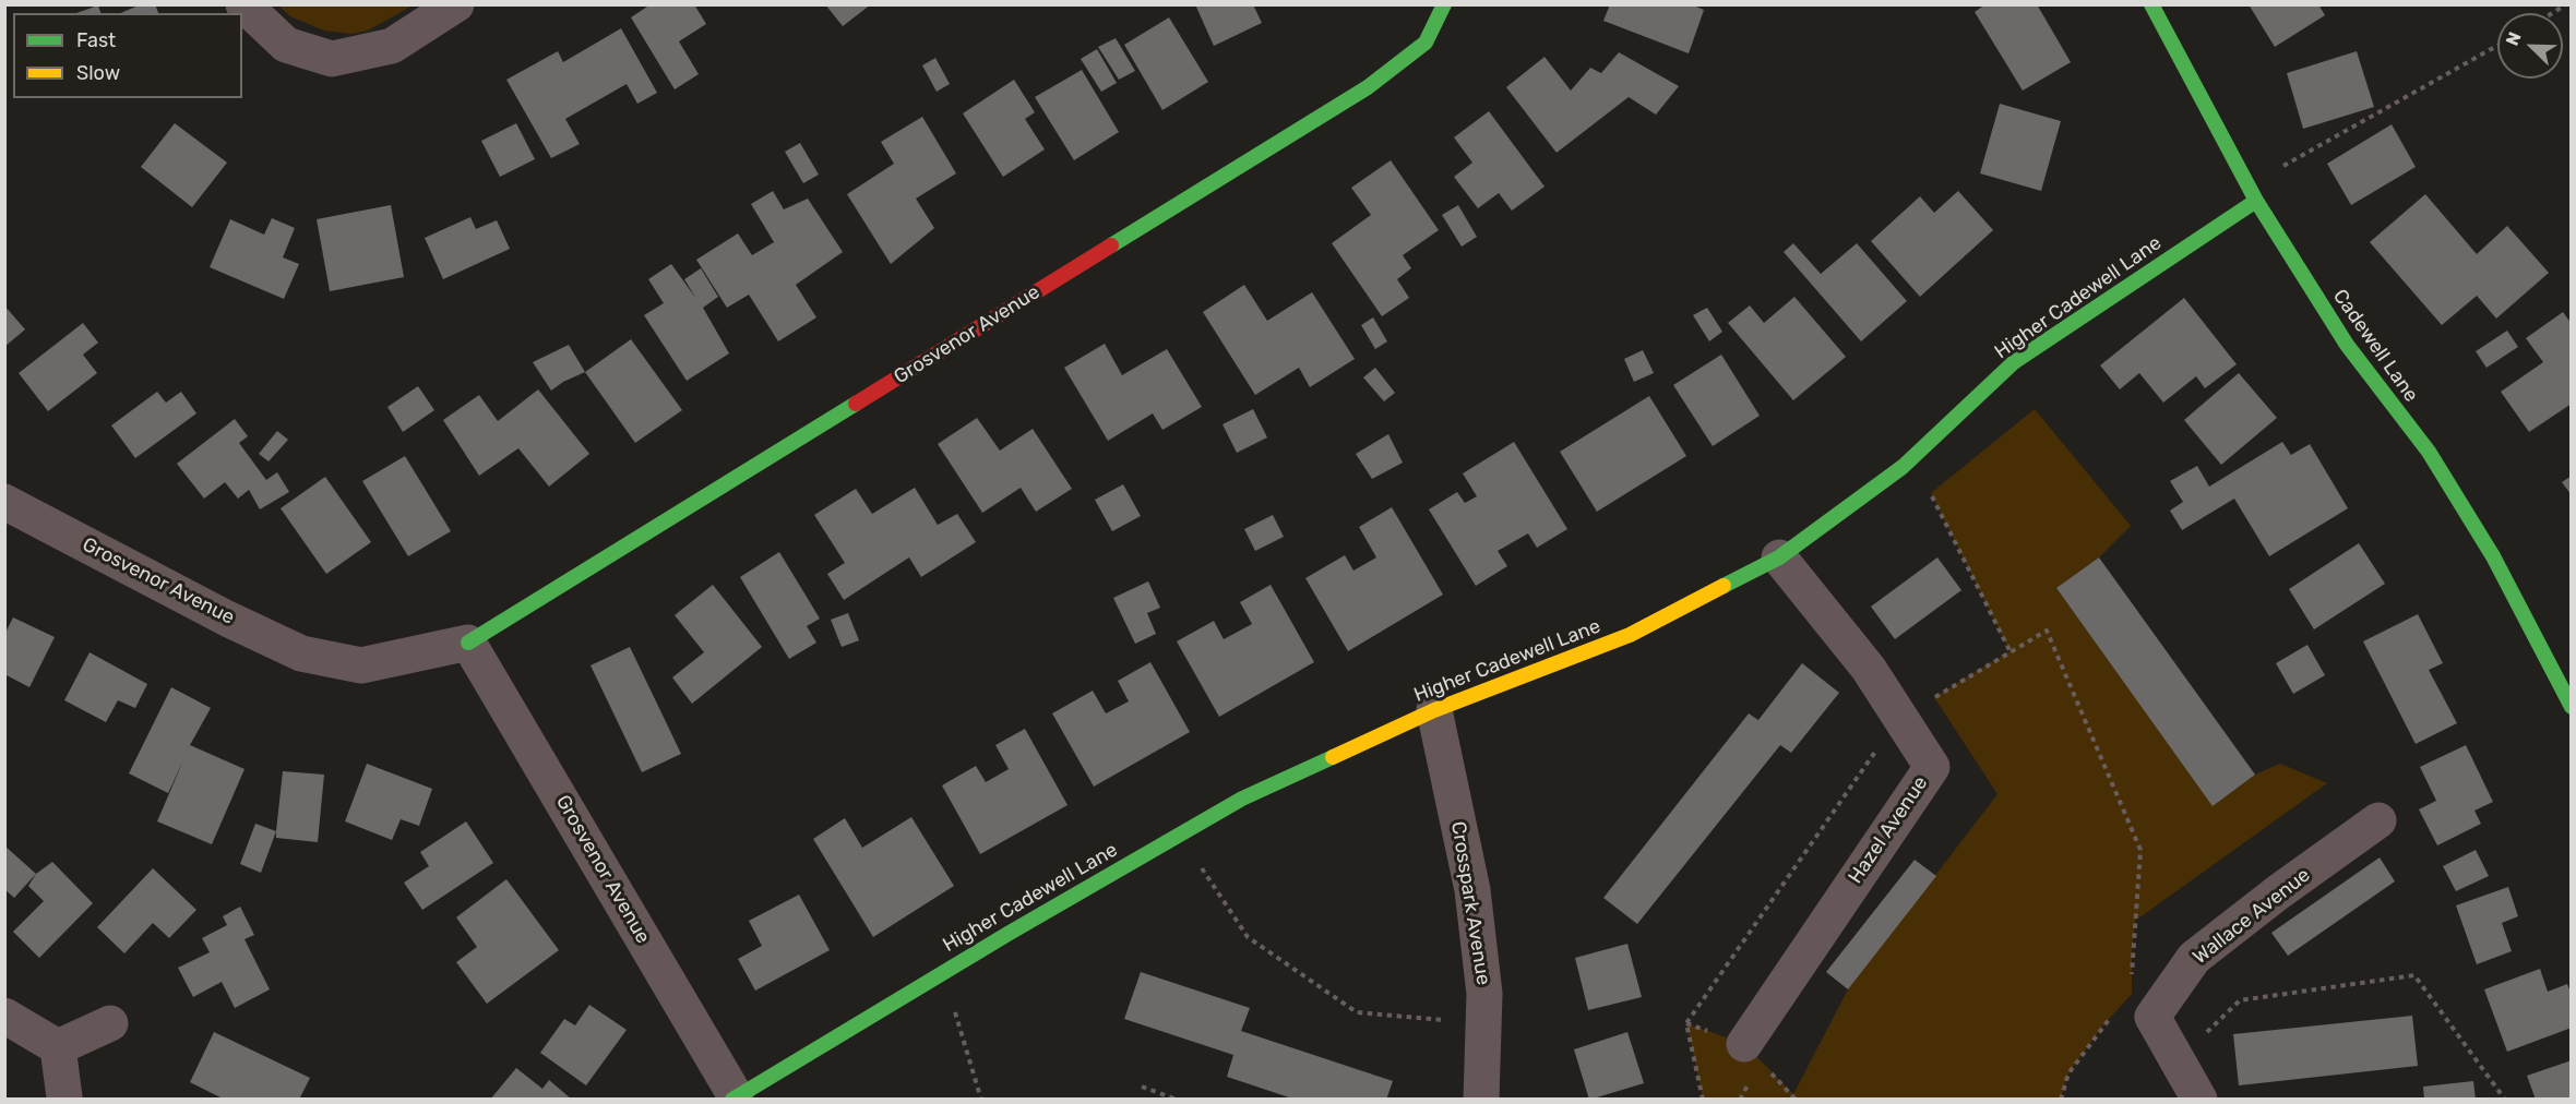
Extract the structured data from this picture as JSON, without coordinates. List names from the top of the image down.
{
  "streets": {
    "street": [
      "Higher Cadewell Lane",
      "Grosvenor Avenue",
      "Cadewell Lane",
      "Hazel Avenue",
      "Crosspark Avenue",
      "Wallace Avenue"
    ]
  },
  "crossings": [
    ["Higher Cadewell Lane", "Grosvenor Avenue"],
    ["Higher Cadewell Lane", "Cadewell Lane"],
    ["Higher Cadewell Lane", "Hazel Avenue"],
    ["Higher Cadewell Lane", "Crosspark Avenue"]
  ],
  "legend": ["Fast", "Slow"],
  "north": "top left"
}
